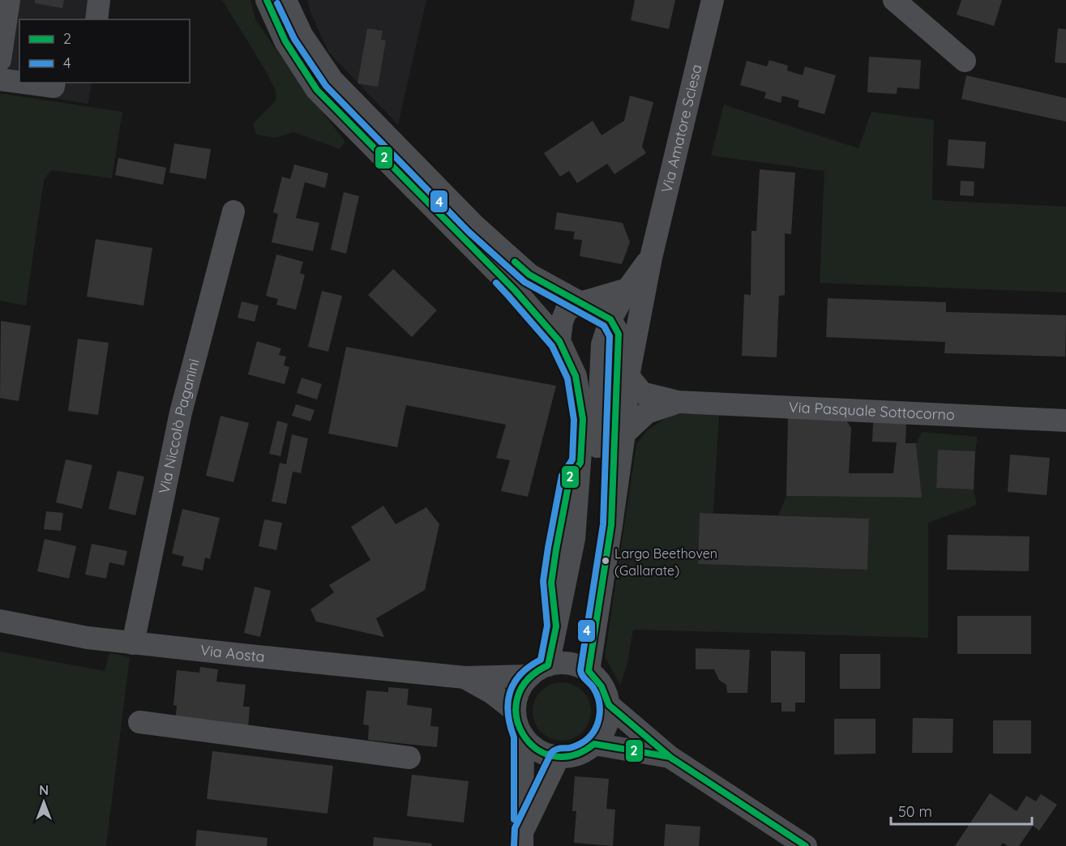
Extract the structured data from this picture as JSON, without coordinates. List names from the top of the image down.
{
  "streets": {
    "street": [
      "Via Amatore Sciesa",
      "Via Pasquale Sottocorno",
      "Via Niccolò Paganini",
      "Via Aosta"
    ]
  },
  "crossings": [
    ["Via Amatore Sciesa", "Via Pasquale Sottocorno"],
    ["Via Amatore Sciesa", "Via Aosta"],
    ["Via Niccolò Paganini", "Via Aosta"]
  ],
  "places": ["Largo Beethoven (Gallarate)"],
  "lines": ["transit line 2", "transit line 4"],
  "legend": ["2", "4"],
  "scale_bar": "50 m",
  "north": "top"
}
